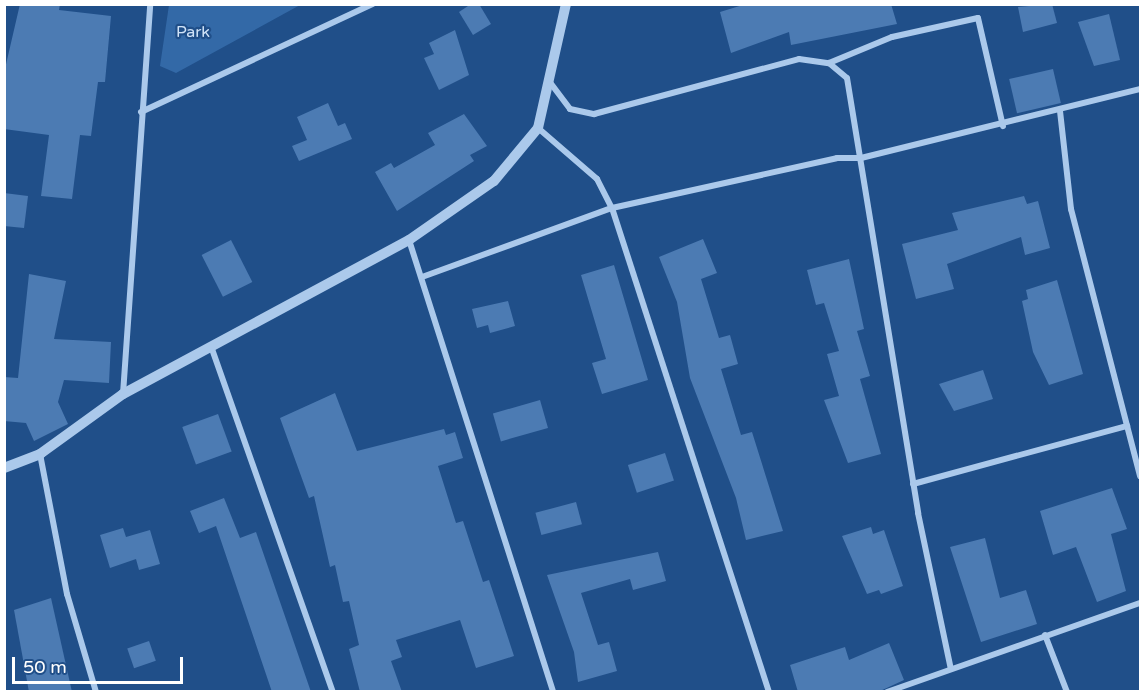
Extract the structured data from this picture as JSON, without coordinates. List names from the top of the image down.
{
  "parks": ["Park"],
  "scale_bar": "50 m"
}
